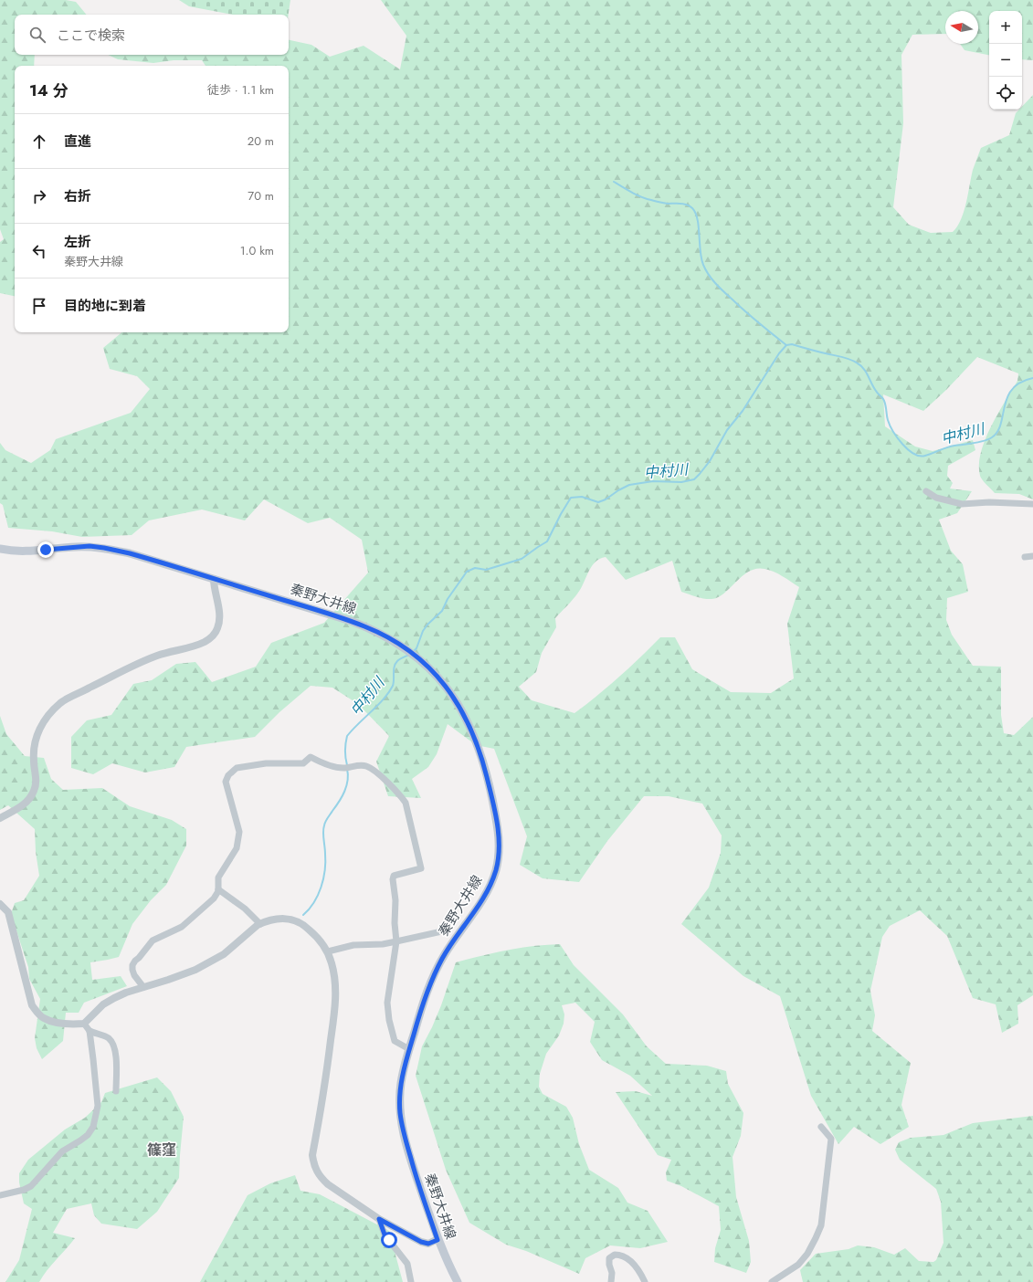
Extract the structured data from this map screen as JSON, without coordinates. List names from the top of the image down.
{
  "streets": {
    "main road": ["秦野大井線"]
  },
  "districts": ["篠窪"],
  "water": ["中村川"],
  "north": "left",
  "page": {
    "map_buttons": ["+", "−"],
    "search": "ここで検索",
    "heading": ["14 分", "徒歩 · 1.1 km"],
    "list": [
      ["直進", "20 m"],
      ["右折", "70 m"],
      ["左折", "秦野大井線", "1.0 km"],
      "目的地に到着"
    ]
  }
}
